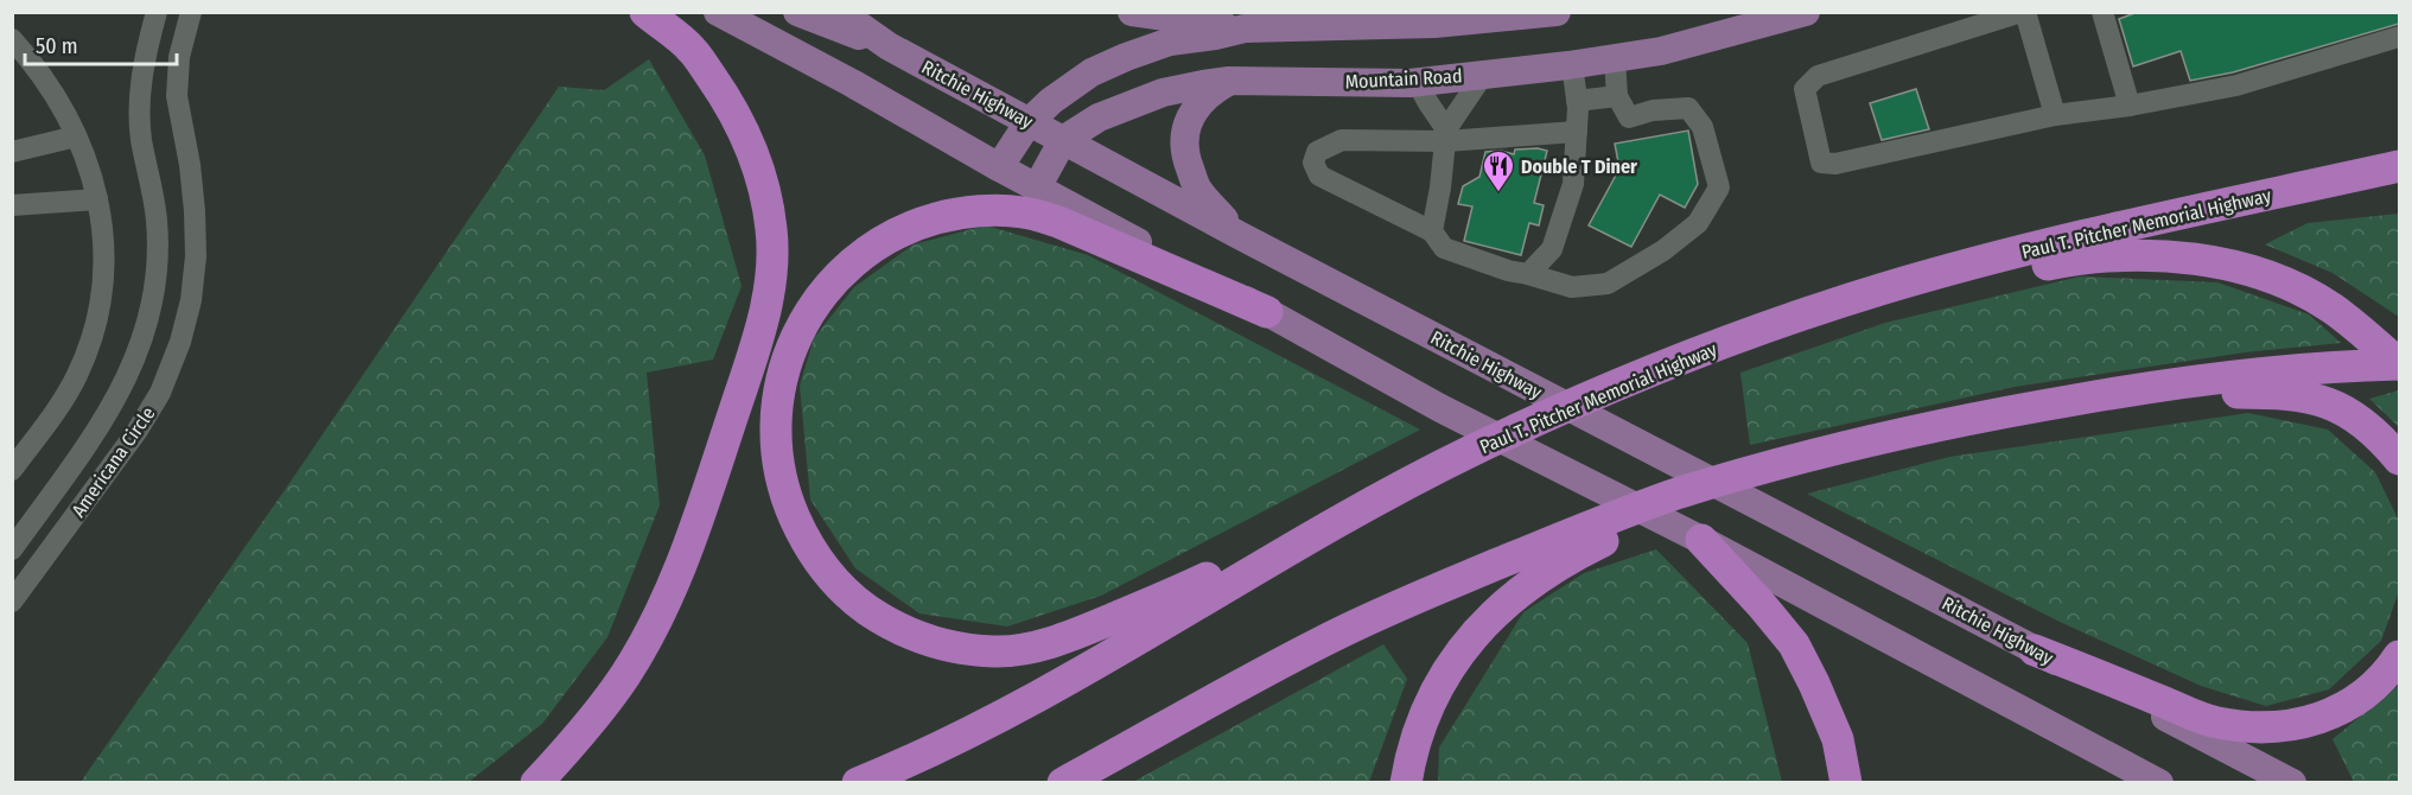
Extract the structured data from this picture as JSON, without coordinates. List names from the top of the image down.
{
  "streets": {
    "highway": ["Paul T. Pitcher Memorial Highway"],
    "main road": ["Mountain Road", "Ritchie Highway"],
    "street": ["Americana Circle"]
  },
  "crossings": [
    ["Mountain Road", "Ritchie Highway"]
  ],
  "places": {
    "restaurant": ["Double T Diner"]
  },
  "scale_bar": "50 m"
}
